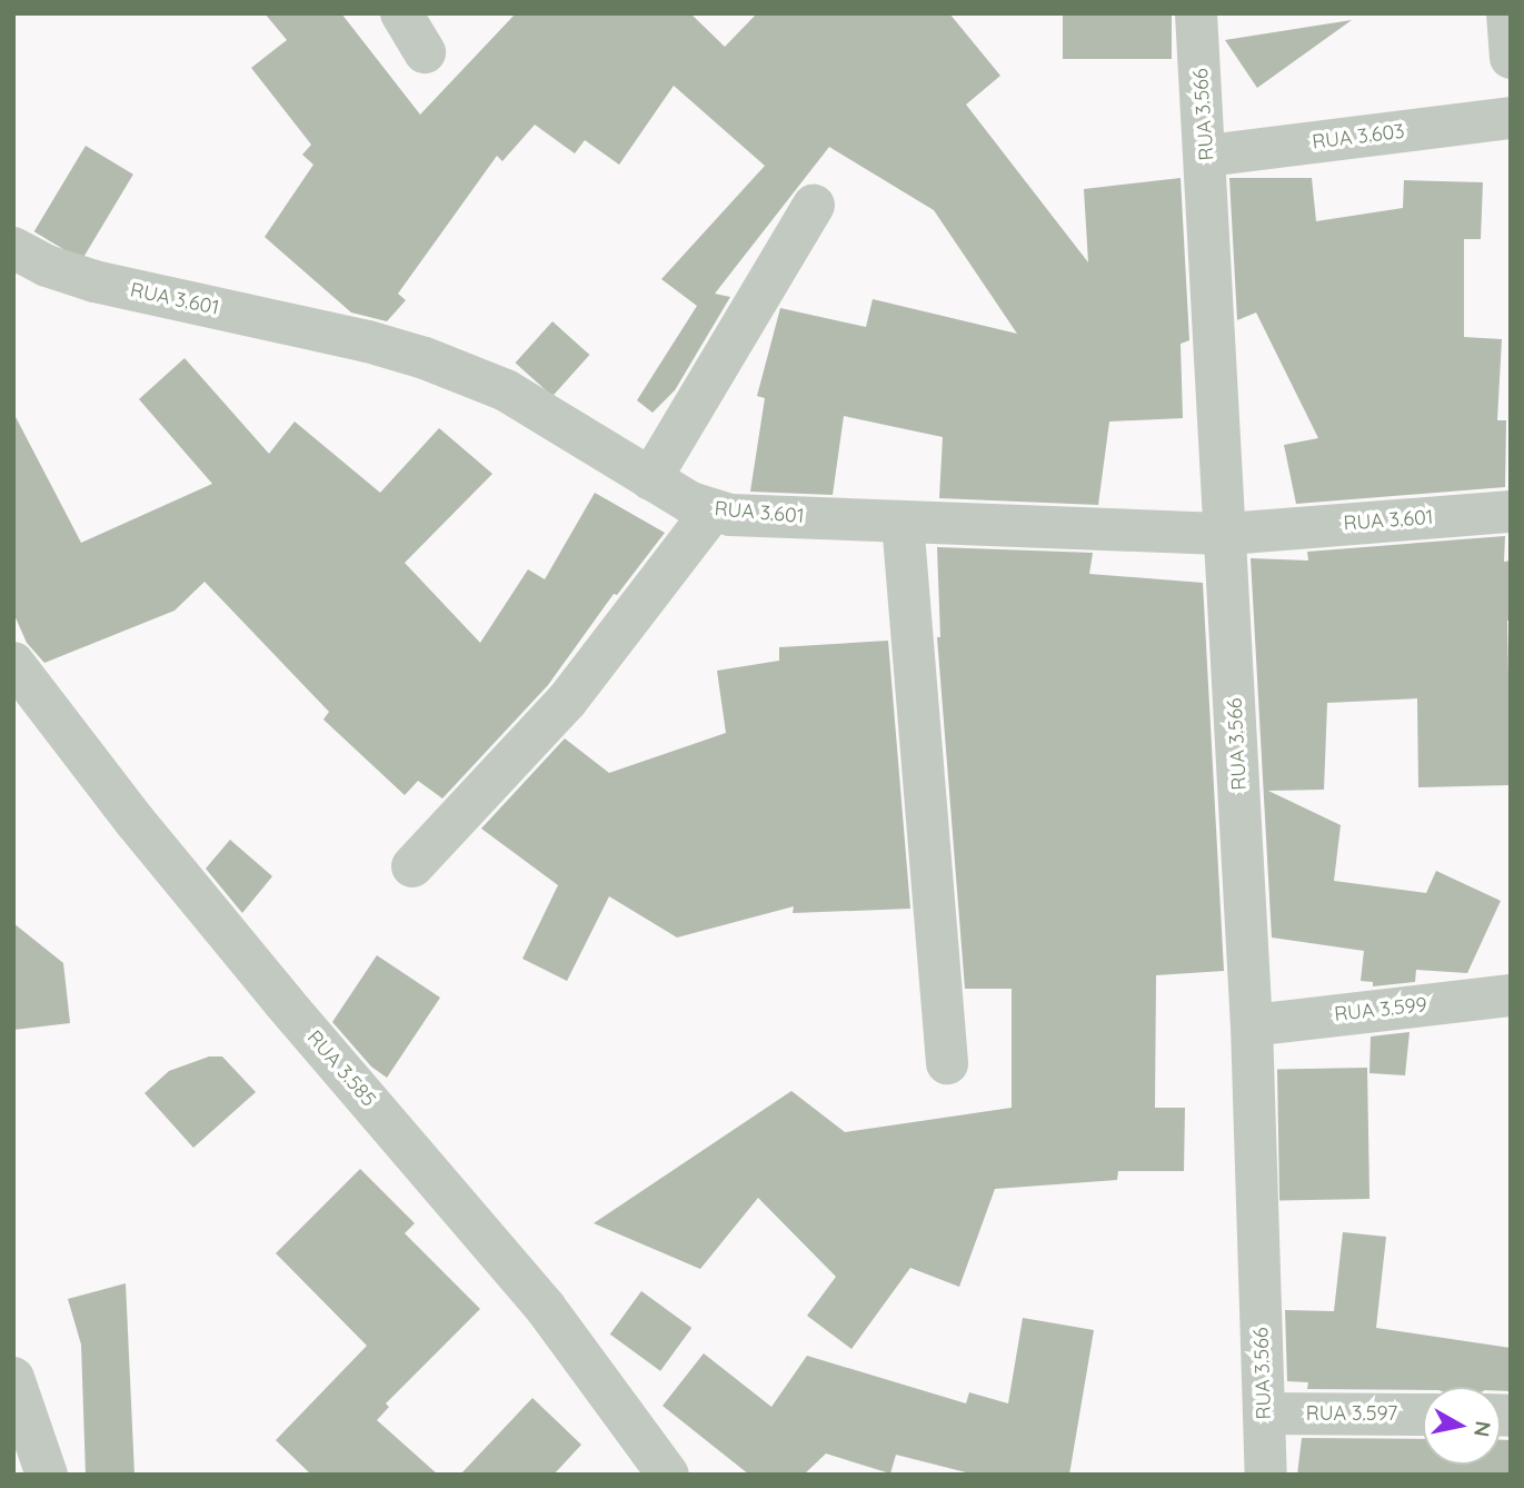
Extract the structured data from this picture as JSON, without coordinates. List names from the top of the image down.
{
  "streets": {
    "street": [
      "RUA 3.566",
      "RUA 3.603",
      "RUA 3.601",
      "RUA 3.599",
      "RUA 3.585",
      "RUA 3.597"
    ]
  },
  "crossings": [
    ["RUA 3.566", "RUA 3.603"],
    ["RUA 3.566", "RUA 3.601"],
    ["RUA 3.566", "RUA 3.599"],
    ["RUA 3.566", "RUA 3.597"]
  ],
  "north": "right"
}
